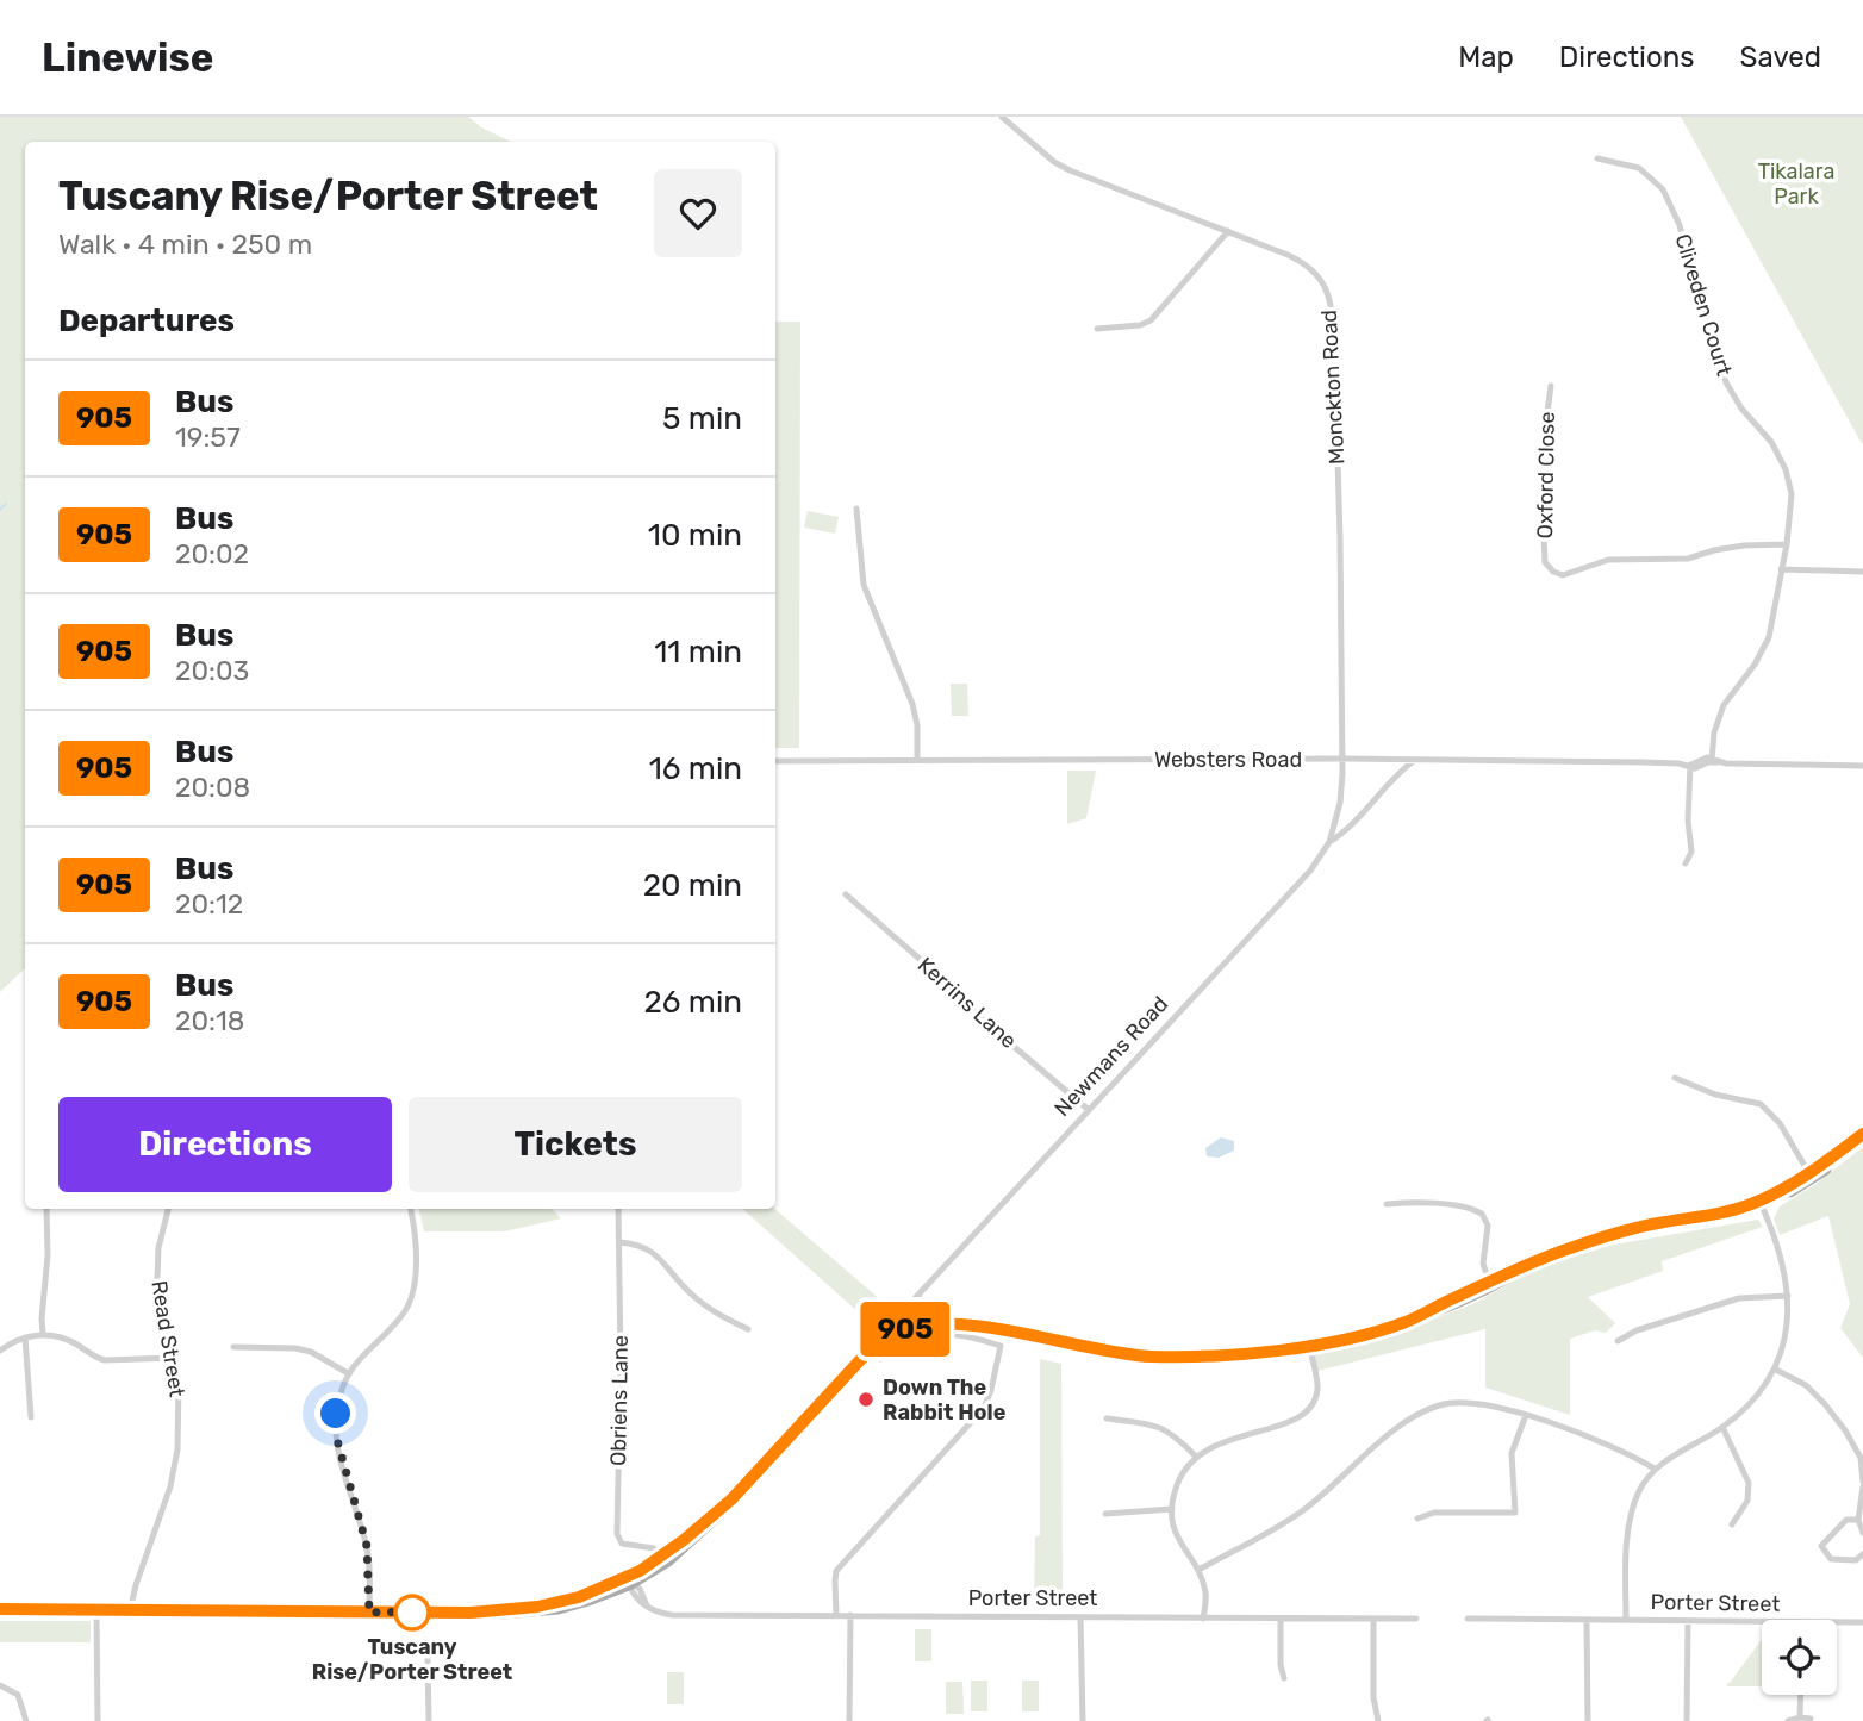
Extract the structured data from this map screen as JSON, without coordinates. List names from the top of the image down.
{
  "streets": {
    "main road": ["Newmans Road"],
    "street": [
      "Cliveden Court",
      "Monckton Road",
      "Oxford Close",
      "Websters Road",
      "Kerrins Lane",
      "Read Street",
      "Obriens Lane",
      "Porter Street"
    ]
  },
  "crossings": [
    ["Cliveden Court", "Oxford Close"],
    ["Cliveden Court", "Websters Road"],
    ["Monckton Road", "Websters Road"],
    ["Monckton Road", "Newmans Road"],
    ["Websters Road", "Newmans Road"],
    ["Kerrins Lane", "Newmans Road"],
    ["Newmans Road", "Obriens Lane"],
    ["Newmans Road", "Porter Street"]
  ],
  "parks": ["Tikalara Park"],
  "places": ["Down The Rabbit Hole", "Tuscany Rise/Porter Street"],
  "lines": ["bus line 905"],
  "page": {
    "header": "Linewise",
    "nav": ["Map", "Directions", "Saved"],
    "on_map": "905",
    "heading": [
      ["Tuscany Rise/Porter Street", "Walk · 4 min · 250 m"],
      "Departures"
    ],
    "list": [
      {
        "mark": "905",
        "name": "Bus",
        "note": "19:57",
        "value": "5 min"
      },
      {
        "mark": "905",
        "name": "Bus",
        "note": "20:02",
        "value": "10 min"
      },
      {
        "mark": "905",
        "name": "Bus",
        "note": "20:03",
        "value": "11 min"
      },
      {
        "mark": "905",
        "name": "Bus",
        "note": "20:08",
        "value": "16 min"
      },
      {
        "mark": "905",
        "name": "Bus",
        "note": "20:12",
        "value": "20 min"
      },
      {
        "mark": "905",
        "name": "Bus",
        "note": "20:18",
        "value": "26 min"
      }
    ],
    "buttons": ["Directions", "Tickets"]
  }
}
